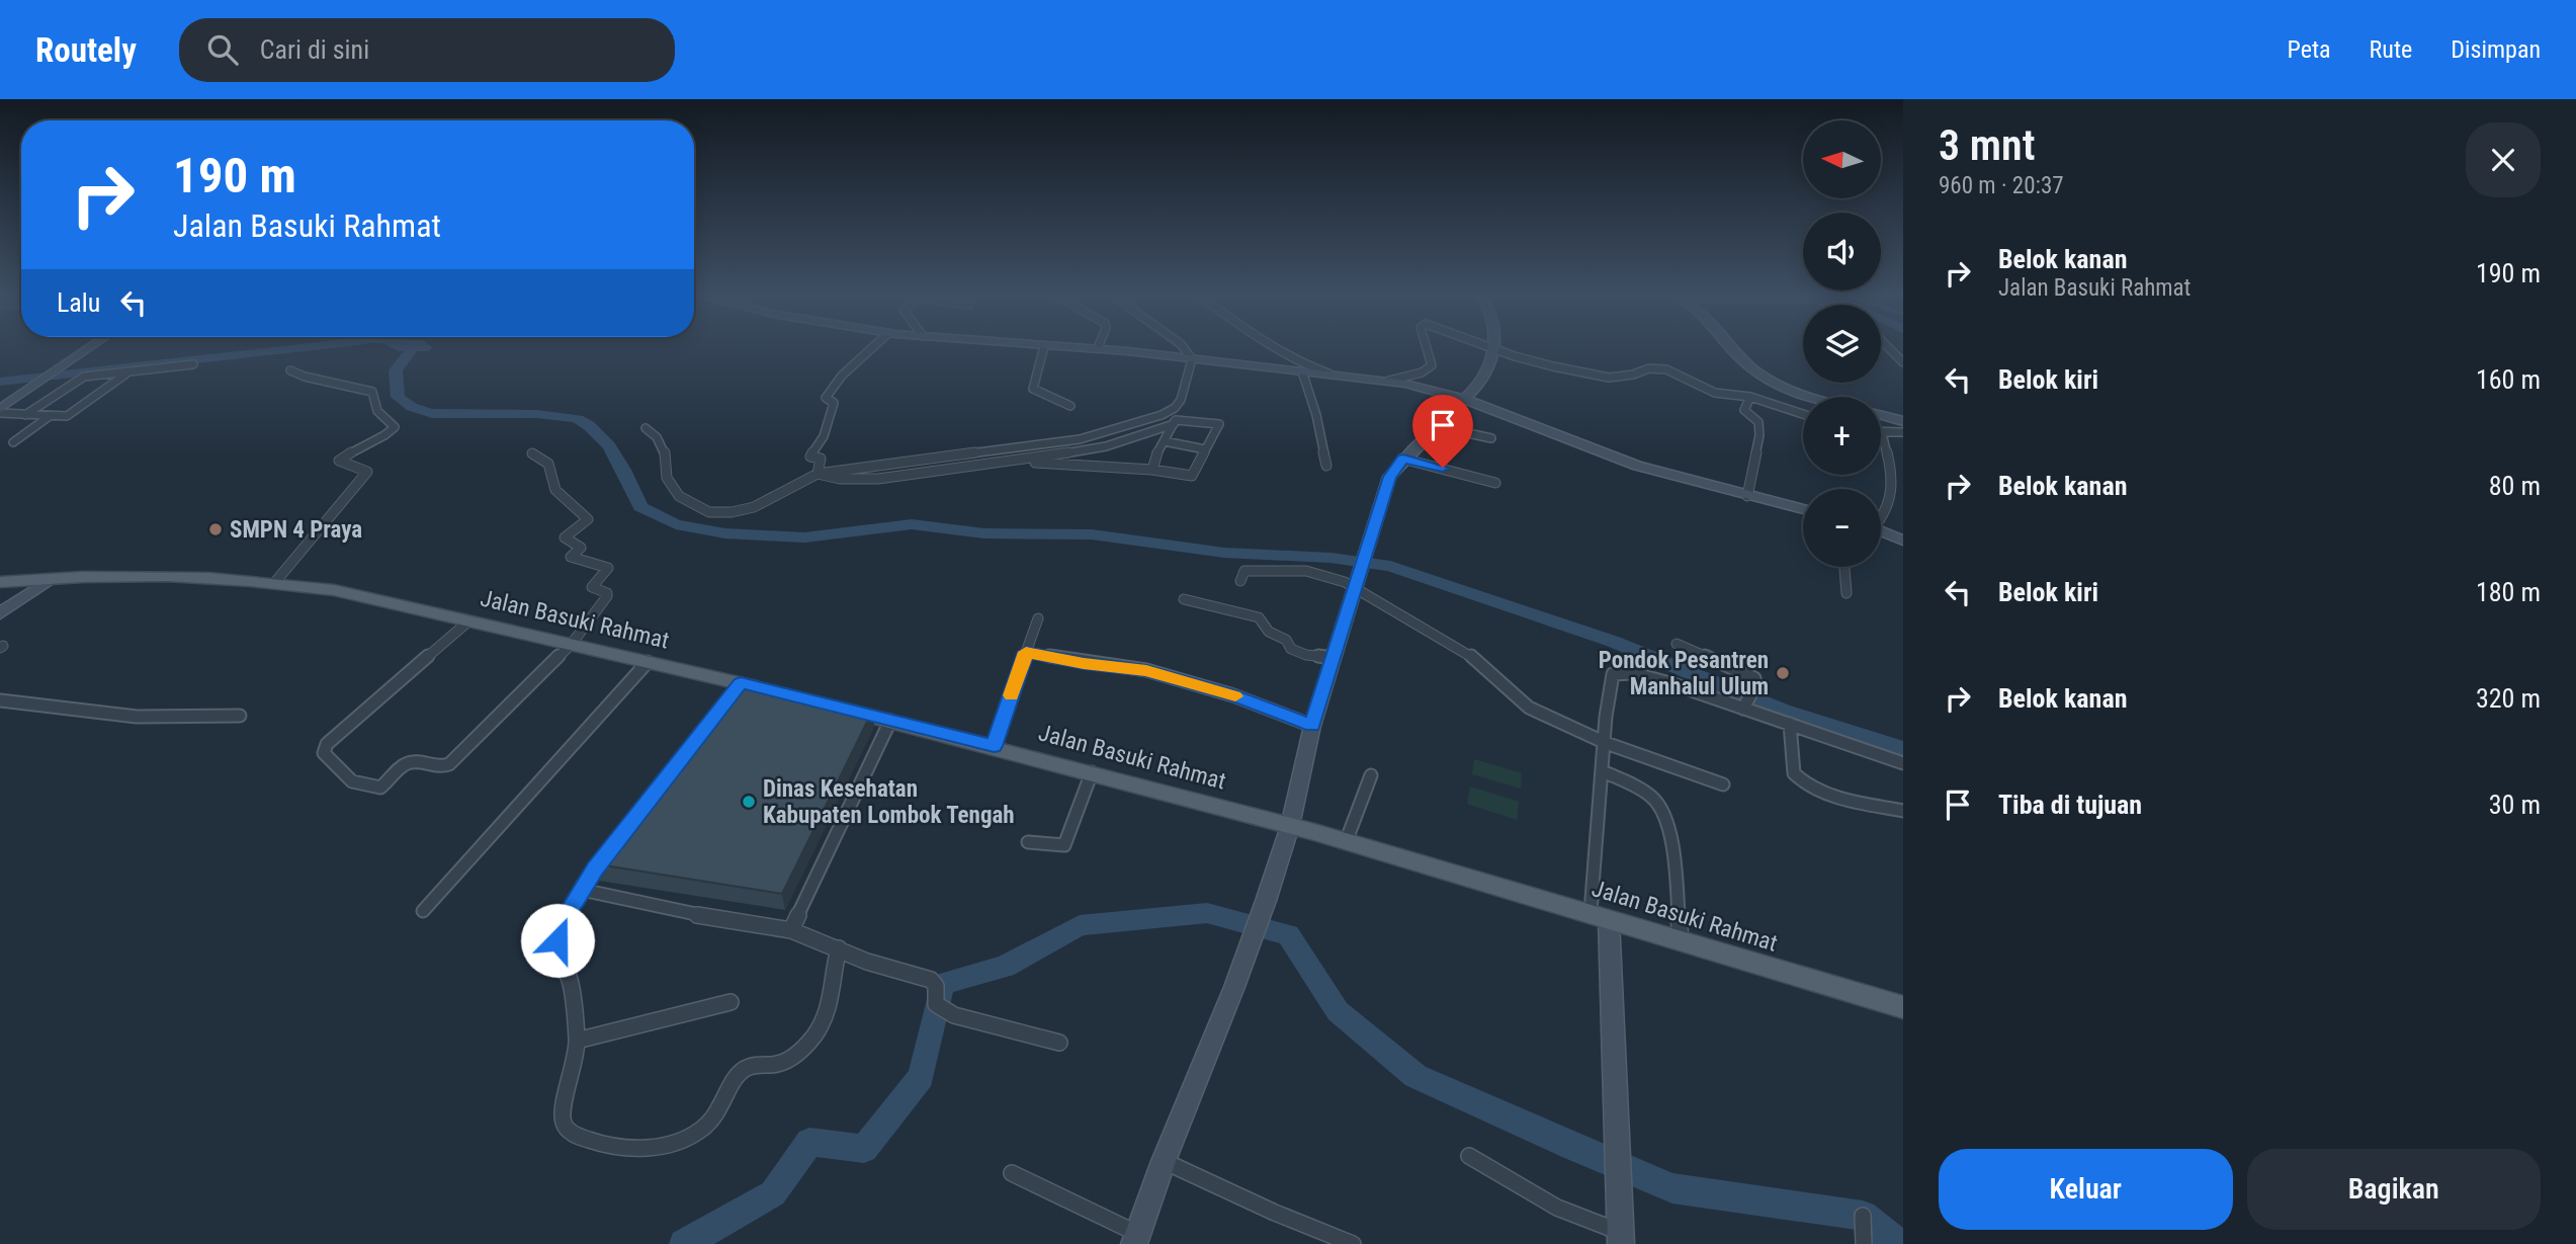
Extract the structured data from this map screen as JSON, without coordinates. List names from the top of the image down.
{
  "streets": {
    "main road": ["Jalan Basuki Rahmat"]
  },
  "places": ["SMPN 4 Praya", "Pondok Pesantren Manhalul Ulum", "Dinas Kesehatan Kabupaten Lombok Tengah"],
  "north": "left",
  "page": {
    "header": "Routely",
    "search": "Cari di sini",
    "nav": ["Peta", "Rute", "Disimpan"],
    "heading": ["3 mnt", "960 m · 20:37"],
    "map_buttons": ["+", "−"],
    "turn": ["190 m", "Jalan Basuki Rahmat"],
    "list": [
      {
        "name": "Belok kanan",
        "note": "Jalan Basuki Rahmat",
        "value": "190 m"
      },
      {
        "name": "Belok kiri",
        "value": "160 m"
      },
      {
        "name": "Belok kanan",
        "value": "80 m"
      },
      {
        "name": "Belok kiri",
        "value": "180 m"
      },
      {
        "name": "Belok kanan",
        "value": "320 m"
      },
      {
        "name": "Tiba di tujuan",
        "value": "30 m"
      }
    ],
    "then": "Lalu",
    "buttons": ["Keluar", "Bagikan"]
  }
}
